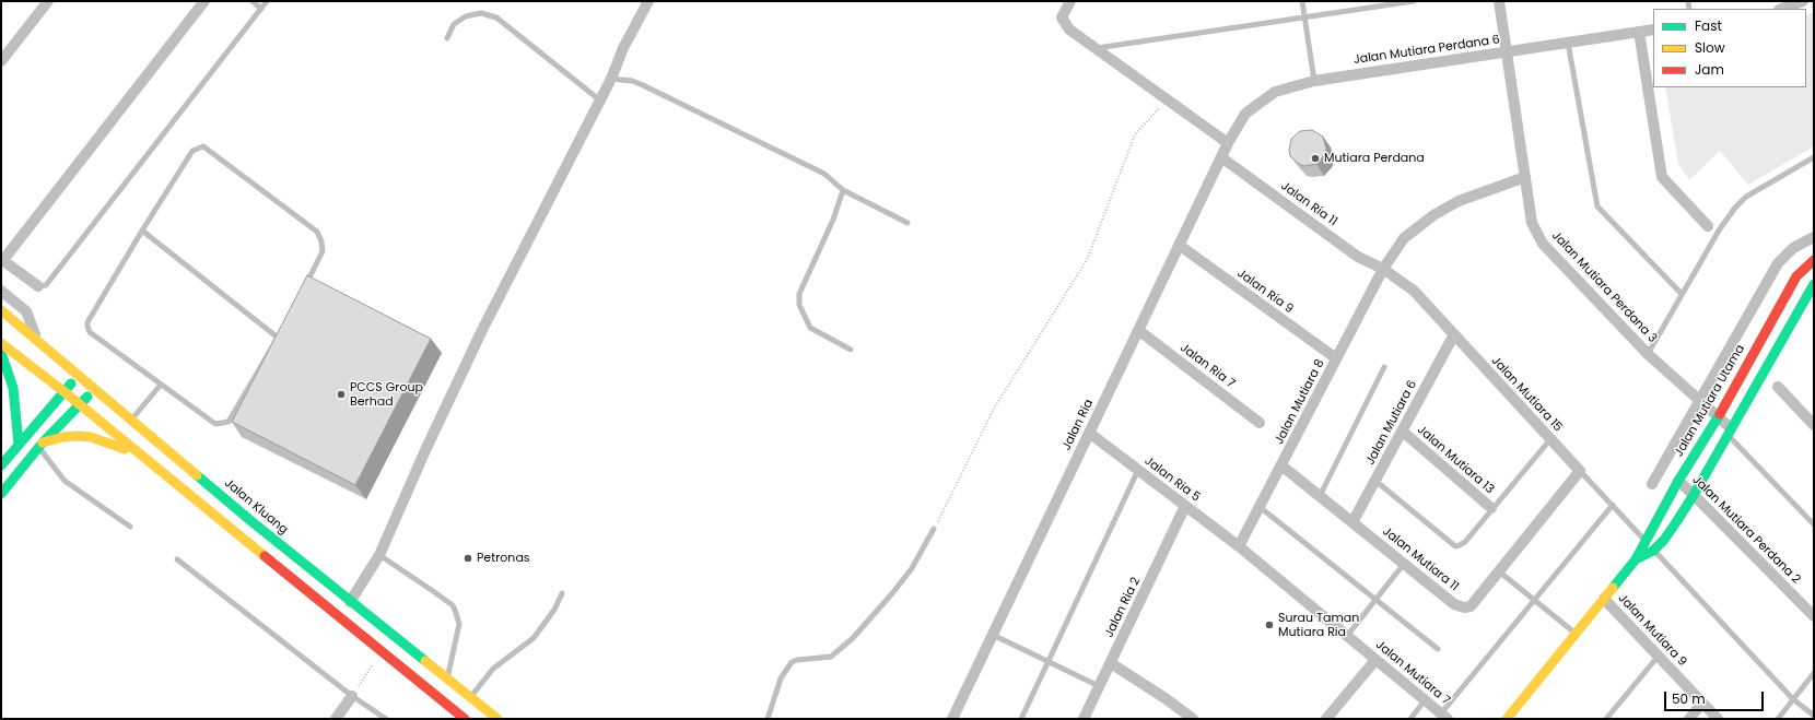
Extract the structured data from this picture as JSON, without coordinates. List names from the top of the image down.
{
  "streets": {
    "main road": ["Jalan Mutiara Utama", "Jalan Kluang"],
    "street": [
      "Jalan Mutiara Perdana 6",
      "Jalan Ria 11",
      "Jalan Mutiara Perdana 3",
      "Jalan Ria 9",
      "Jalan Ria 7",
      "Jalan Mutiara 15",
      "Jalan Mutiara 8",
      "Jalan Mutiara 6",
      "Jalan Ria",
      "Jalan Mutiara 13",
      "Jalan Ria 5",
      "Jalan Mutiara Perdana 2",
      "Jalan Mutiara 11",
      "Jalan Ria 2",
      "Jalan Mutiara 9",
      "Jalan Mutiara 7"
    ]
  },
  "crossings": [
    ["Jalan Mutiara Perdana 6", "Jalan Mutiara Perdana 3"],
    ["Jalan Mutiara Perdana 6", "Jalan Ria"],
    ["Jalan Ria 11", "Jalan Mutiara 15"],
    ["Jalan Ria 11", "Jalan Mutiara 8"],
    ["Jalan Ria 11", "Jalan Mutiara 6"],
    ["Jalan Ria 11", "Jalan Ria"],
    ["Jalan Mutiara Perdana 3", "Jalan Mutiara Utama"],
    ["Jalan Mutiara Perdana 3", "Jalan Mutiara 8"],
    ["Jalan Ria 9", "Jalan Mutiara 8"],
    ["Jalan Ria 9", "Jalan Ria"],
    ["Jalan Ria 7", "Jalan Ria"],
    ["Jalan Mutiara 15", "Jalan Mutiara 6"],
    ["Jalan Mutiara 15", "Jalan Mutiara 11"],
    ["Jalan Mutiara Utama", "Jalan Mutiara Perdana 2"],
    ["Jalan Mutiara Utama", "Jalan Mutiara 9"],
    ["Jalan Mutiara 8", "Jalan Ria 5"],
    ["Jalan Mutiara 8", "Jalan Mutiara 11"],
    ["Jalan Mutiara 8", "Jalan Mutiara 7"],
    ["Jalan Mutiara 6", "Jalan Mutiara 13"],
    ["Jalan Mutiara 6", "Jalan Mutiara 11"],
    ["Jalan Ria", "Jalan Ria 5"],
    ["Jalan Ria 5", "Jalan Ria 2"],
    ["Jalan Ria 5", "Jalan Mutiara 7"]
  ],
  "places": [
    "Mutiara Perdana",
    "PCCS Group Berhad",
    "Petronas",
    "Surau Taman Mutiara Ria"
  ],
  "legend": ["Fast", "Slow", "Jam"],
  "scale_bar": "50 m"
}
